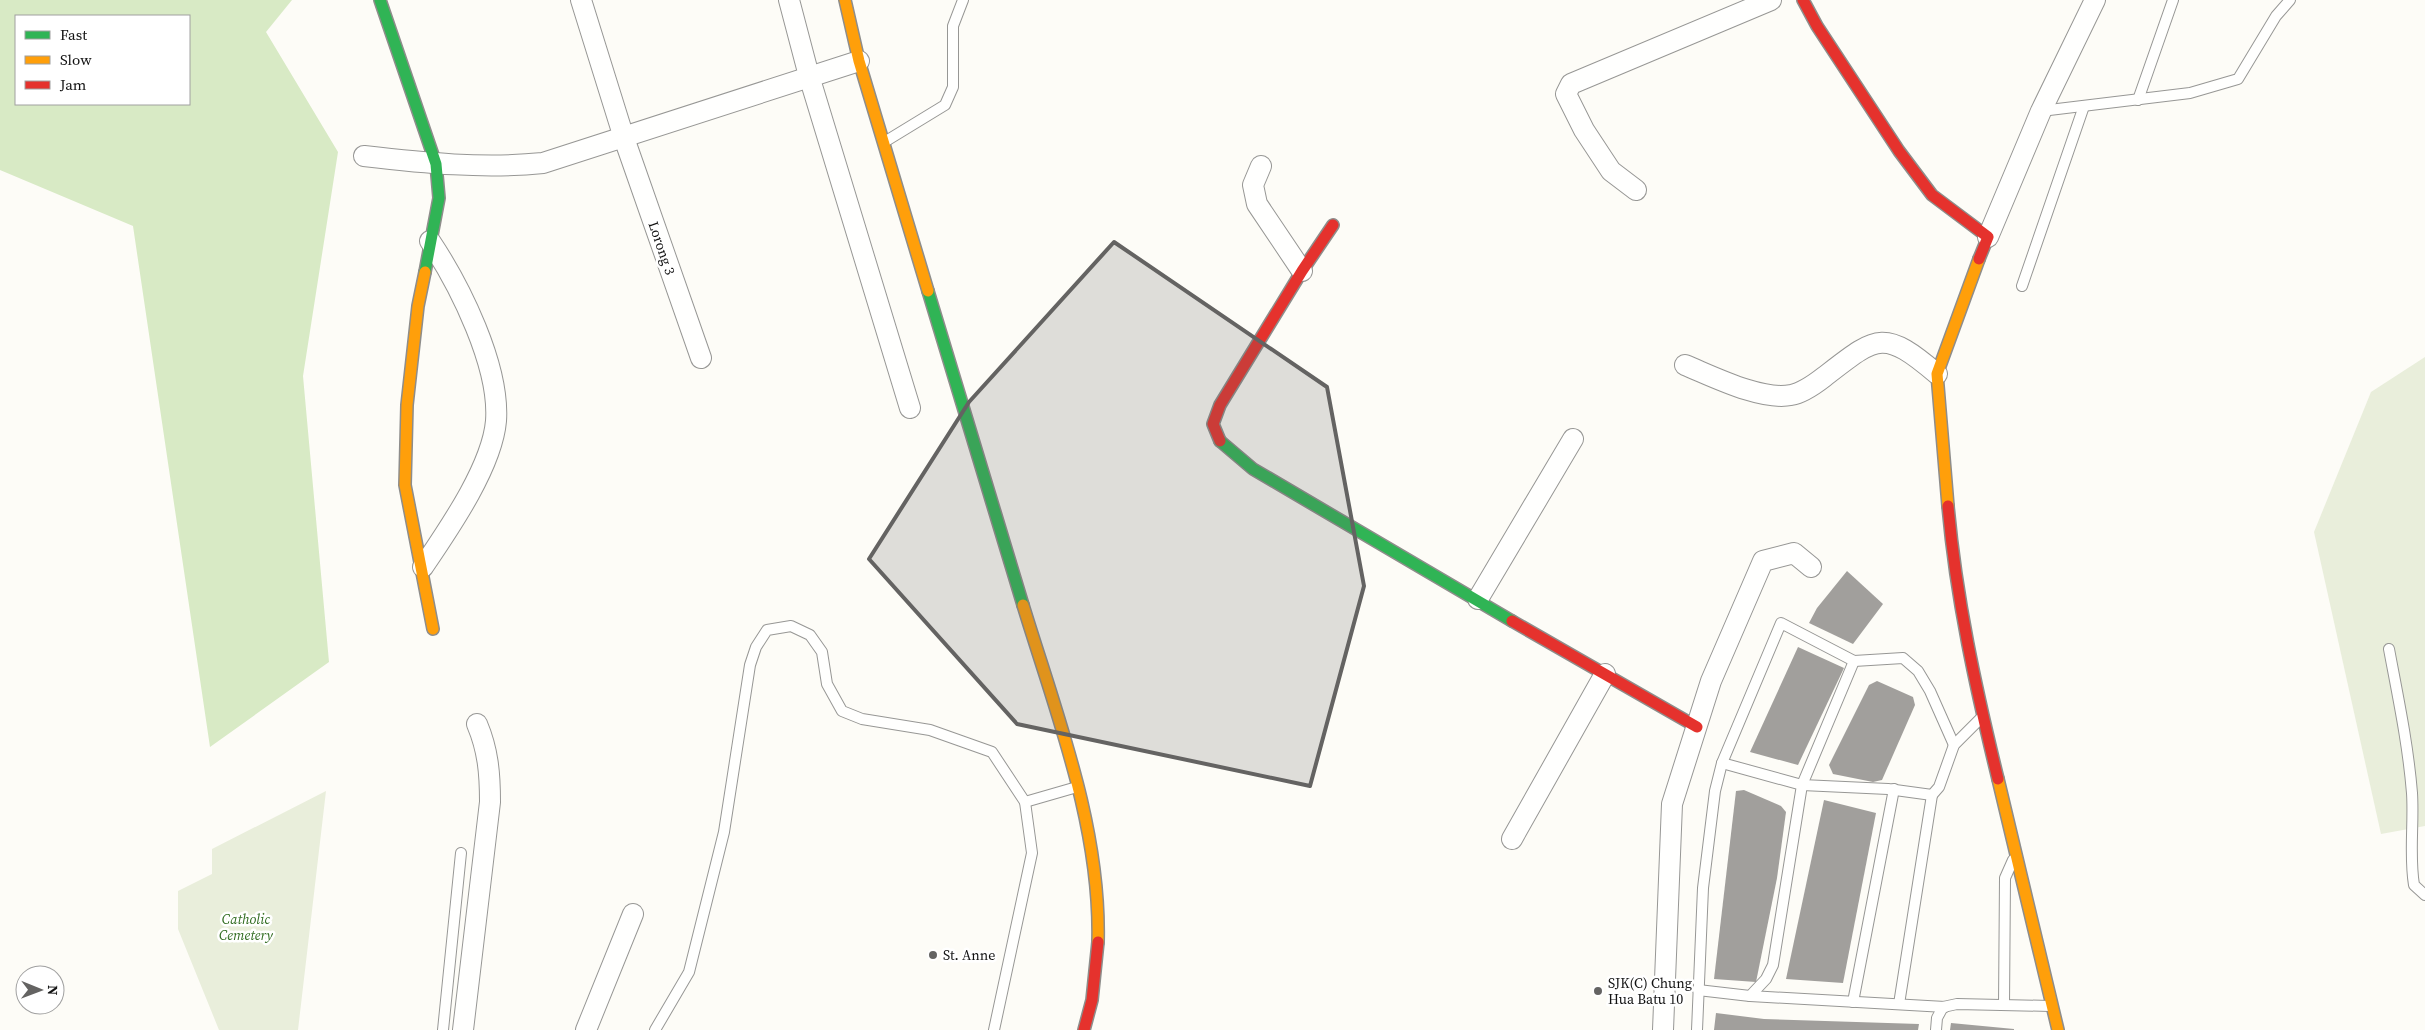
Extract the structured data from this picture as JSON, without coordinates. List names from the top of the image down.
{
  "streets": {
    "street": ["Lorong 3"]
  },
  "parks": ["Catholic Cemetery"],
  "places": ["St. Anne", "SJK(C) Chung Hua Batu 10"],
  "legend": ["Fast", "Slow", "Jam"],
  "north": "right"
}
